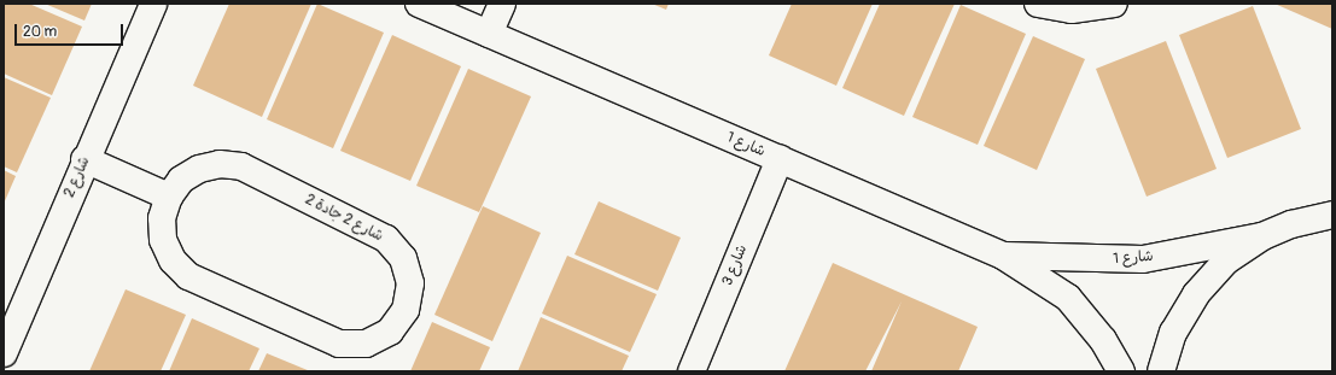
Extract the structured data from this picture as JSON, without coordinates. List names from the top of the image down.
{
  "streets": {
    "street": [
      "شارع 1",
      "شارع 2",
      "شارع 2 جادة 2",
      "شارع 3"
    ]
  },
  "crossings": [
    ["شارع 1", "شارع 3"]
  ],
  "scale_bar": "20 m"
}
